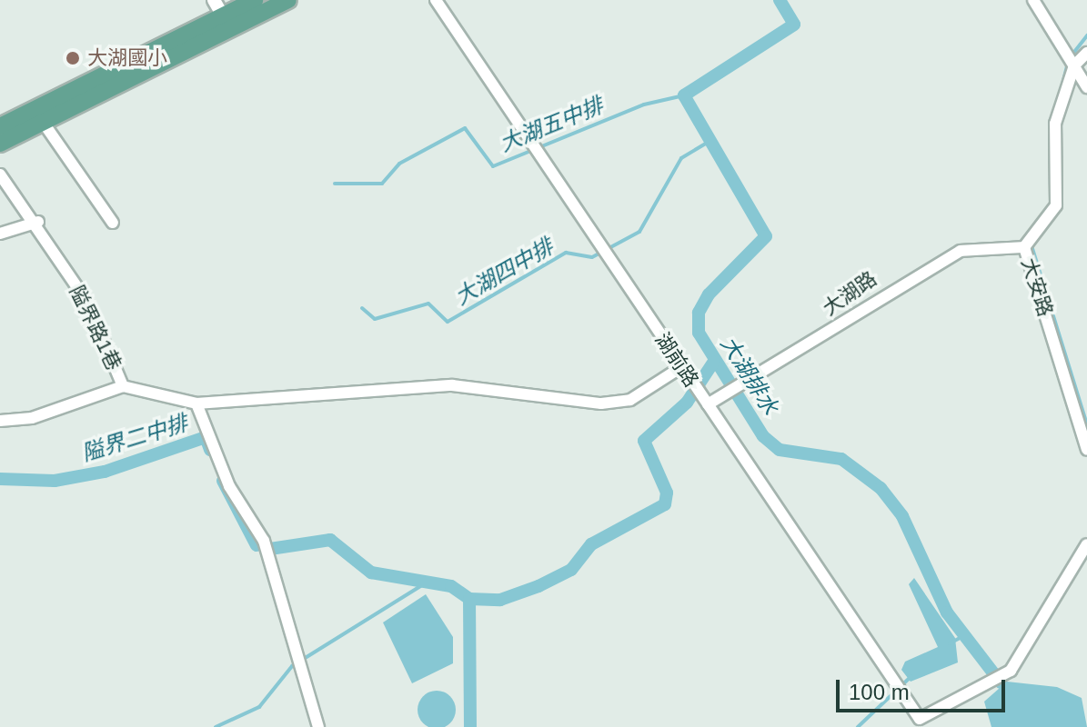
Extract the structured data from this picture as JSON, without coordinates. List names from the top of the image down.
{
  "streets": {
    "street": [
      "大安路",
      "大湖路",
      "隘界路1巷",
      "湖前路"
    ]
  },
  "crossings": [
    ["大安路", "大湖路"],
    ["大湖路", "湖前路"],
    ["隘界路1巷", "湖前路"]
  ],
  "water": [
    "大湖五中排",
    "大湖四中排",
    "大湖排水",
    "隘界二中排"
  ],
  "places": ["大湖國小"],
  "scale_bar": "100 m"
}
